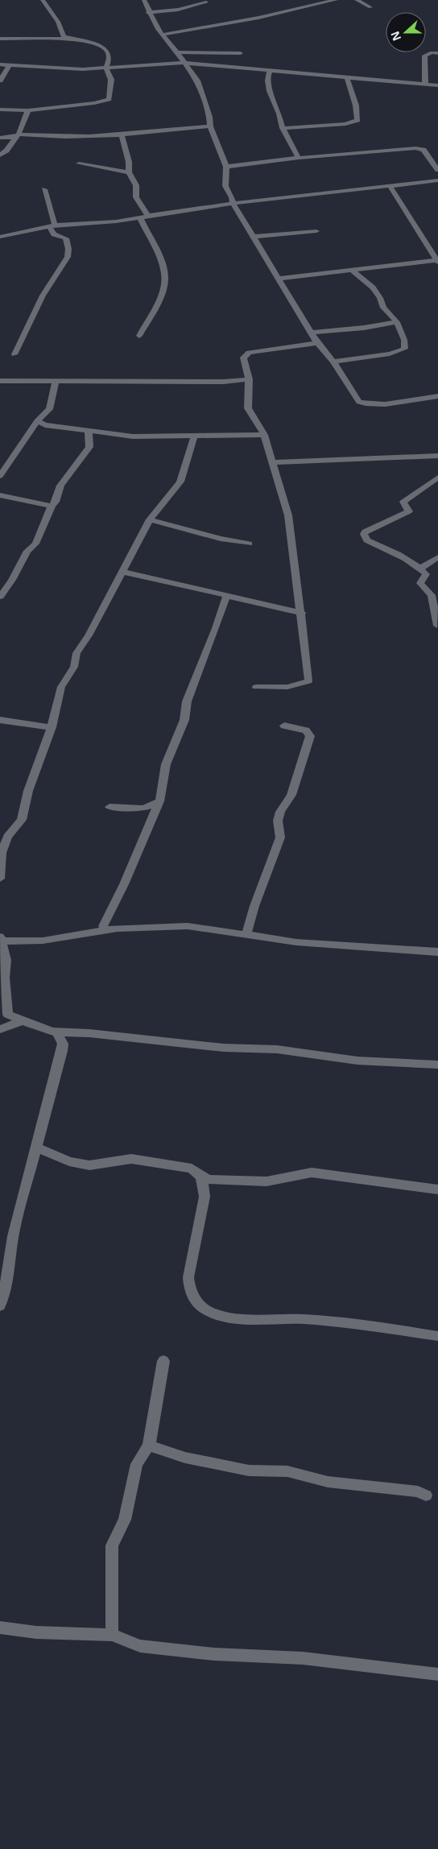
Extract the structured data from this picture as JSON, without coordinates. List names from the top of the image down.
{
  "north": "left"
}
